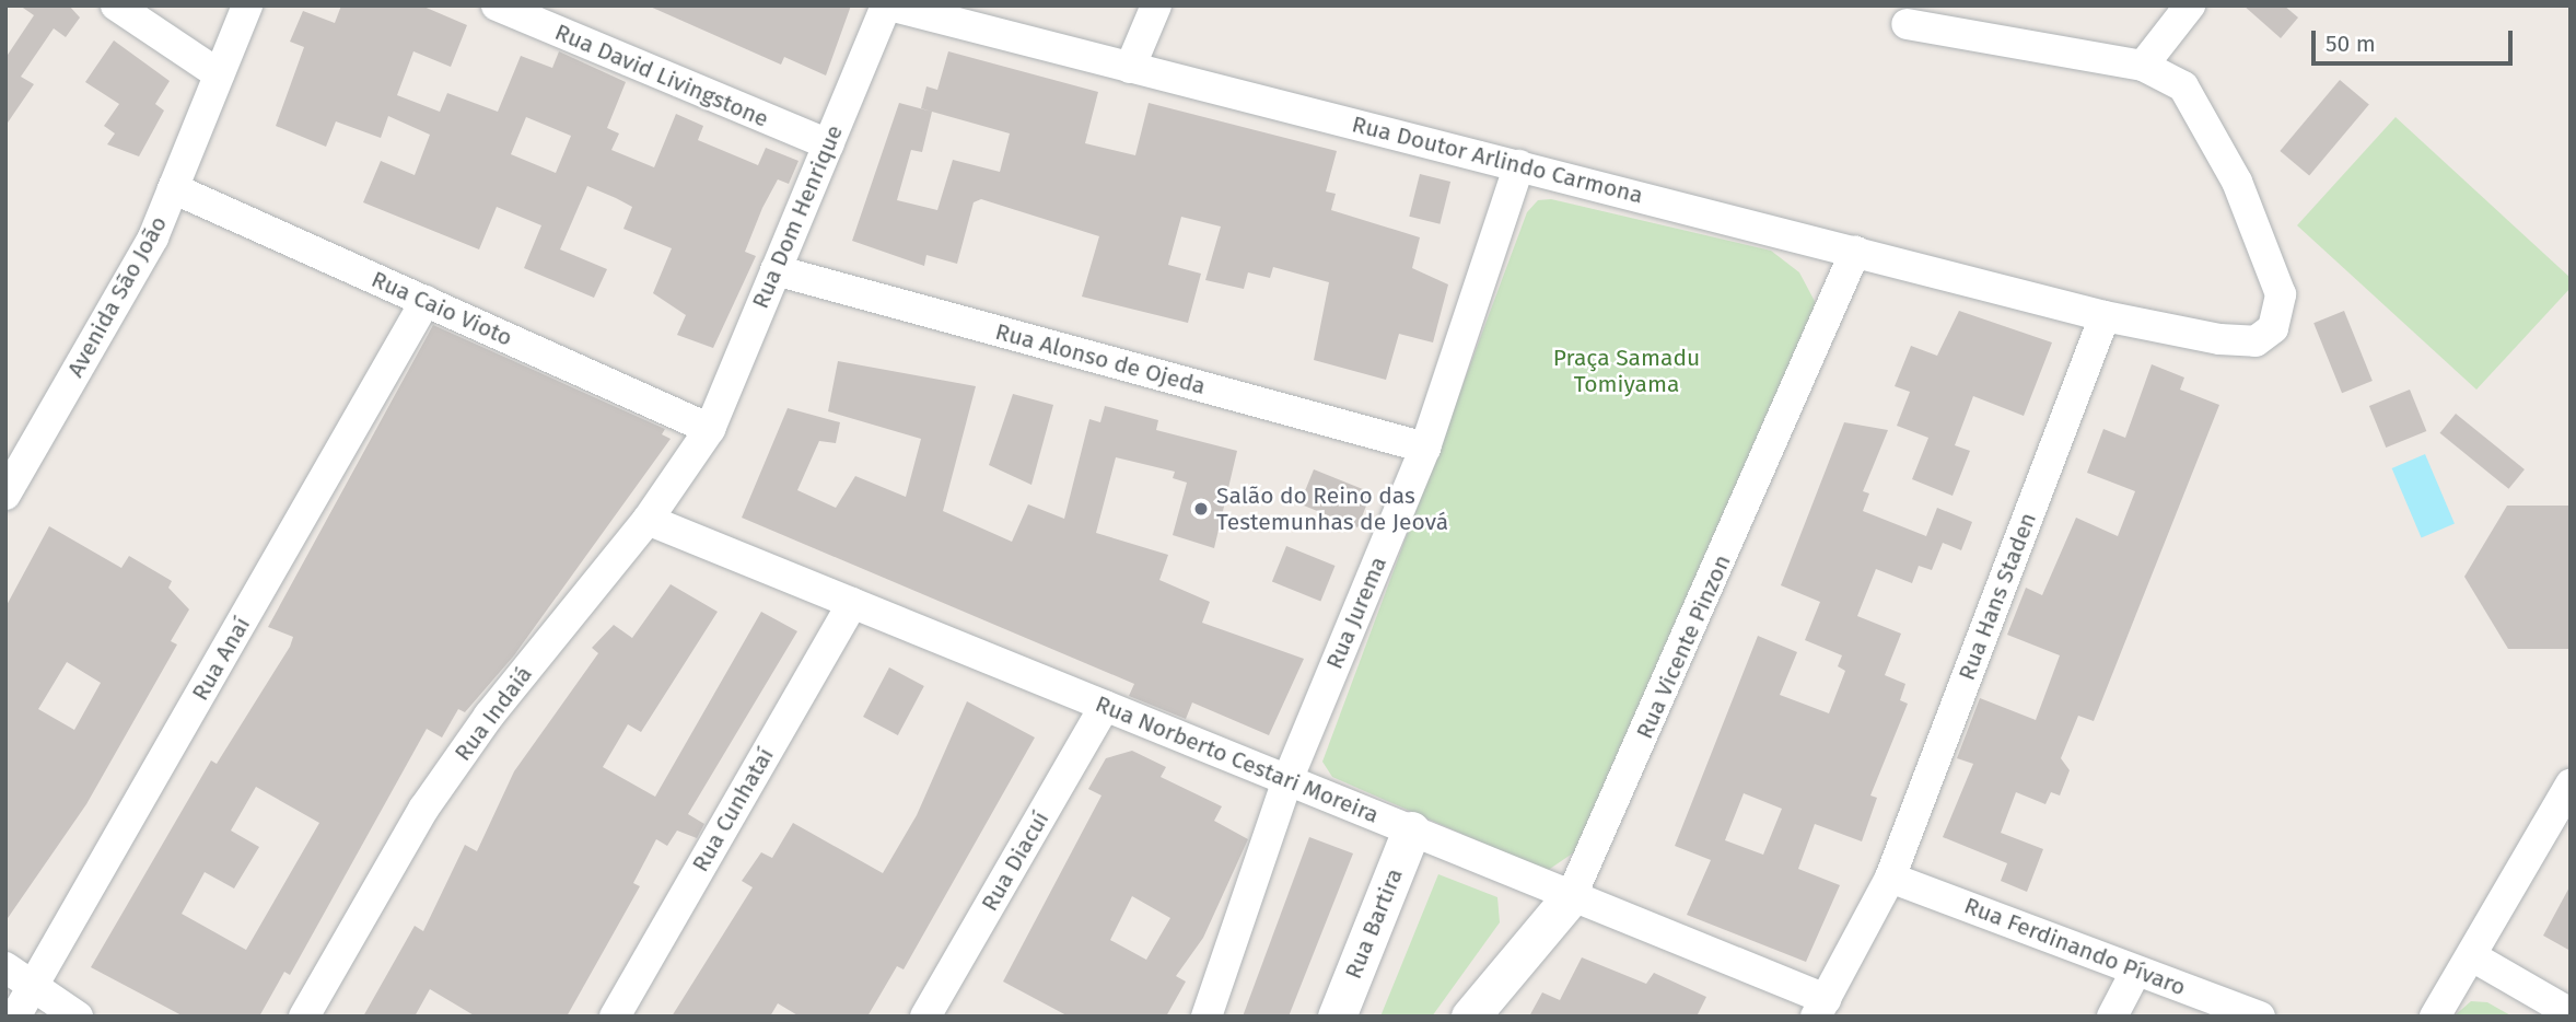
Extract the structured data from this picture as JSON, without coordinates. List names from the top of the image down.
{
  "streets": {
    "street": [
      "Rua David Livingstone",
      "Rua Doutor Arlindo Carmona",
      "Rua Dom Henrique",
      "Avenida São João",
      "Rua Caio Vioto",
      "Rua Alonso de Ojeda",
      "Rua Hans Staden",
      "Rua Jurema",
      "Rua Vicente Pinzon",
      "Rua Anaí",
      "Rua Indaiá",
      "Rua Norberto Cestari Moreira",
      "Rua Cunhataí",
      "Rua Diacuí",
      "Rua Bartira",
      "Rua Ferdinando Pívaro"
    ]
  },
  "crossings": [
    ["Rua David Livingstone", "Rua Dom Henrique"],
    ["Rua Doutor Arlindo Carmona", "Rua Dom Henrique"],
    ["Rua Doutor Arlindo Carmona", "Rua Hans Staden"],
    ["Rua Doutor Arlindo Carmona", "Rua Jurema"],
    ["Rua Doutor Arlindo Carmona", "Rua Vicente Pinzon"],
    ["Rua Dom Henrique", "Rua Caio Vioto"],
    ["Rua Dom Henrique", "Rua Alonso de Ojeda"],
    ["Rua Dom Henrique", "Rua Indaiá"],
    ["Avenida São João", "Rua Caio Vioto"],
    ["Rua Caio Vioto", "Rua Anaí"],
    ["Rua Caio Vioto", "Rua Indaiá"],
    ["Rua Alonso de Ojeda", "Rua Jurema"],
    ["Rua Hans Staden", "Rua Norberto Cestari Moreira"],
    ["Rua Hans Staden", "Rua Ferdinando Pívaro"],
    ["Rua Jurema", "Rua Norberto Cestari Moreira"],
    ["Rua Vicente Pinzon", "Rua Norberto Cestari Moreira"],
    ["Rua Indaiá", "Rua Norberto Cestari Moreira"],
    ["Rua Norberto Cestari Moreira", "Rua Cunhataí"],
    ["Rua Norberto Cestari Moreira", "Rua Diacuí"],
    ["Rua Norberto Cestari Moreira", "Rua Bartira"]
  ],
  "parks": ["Praça Samadu Tomiyama"],
  "places": ["Salão do Reino das Testemunhas de Jeová"],
  "scale_bar": "50 m"
}
